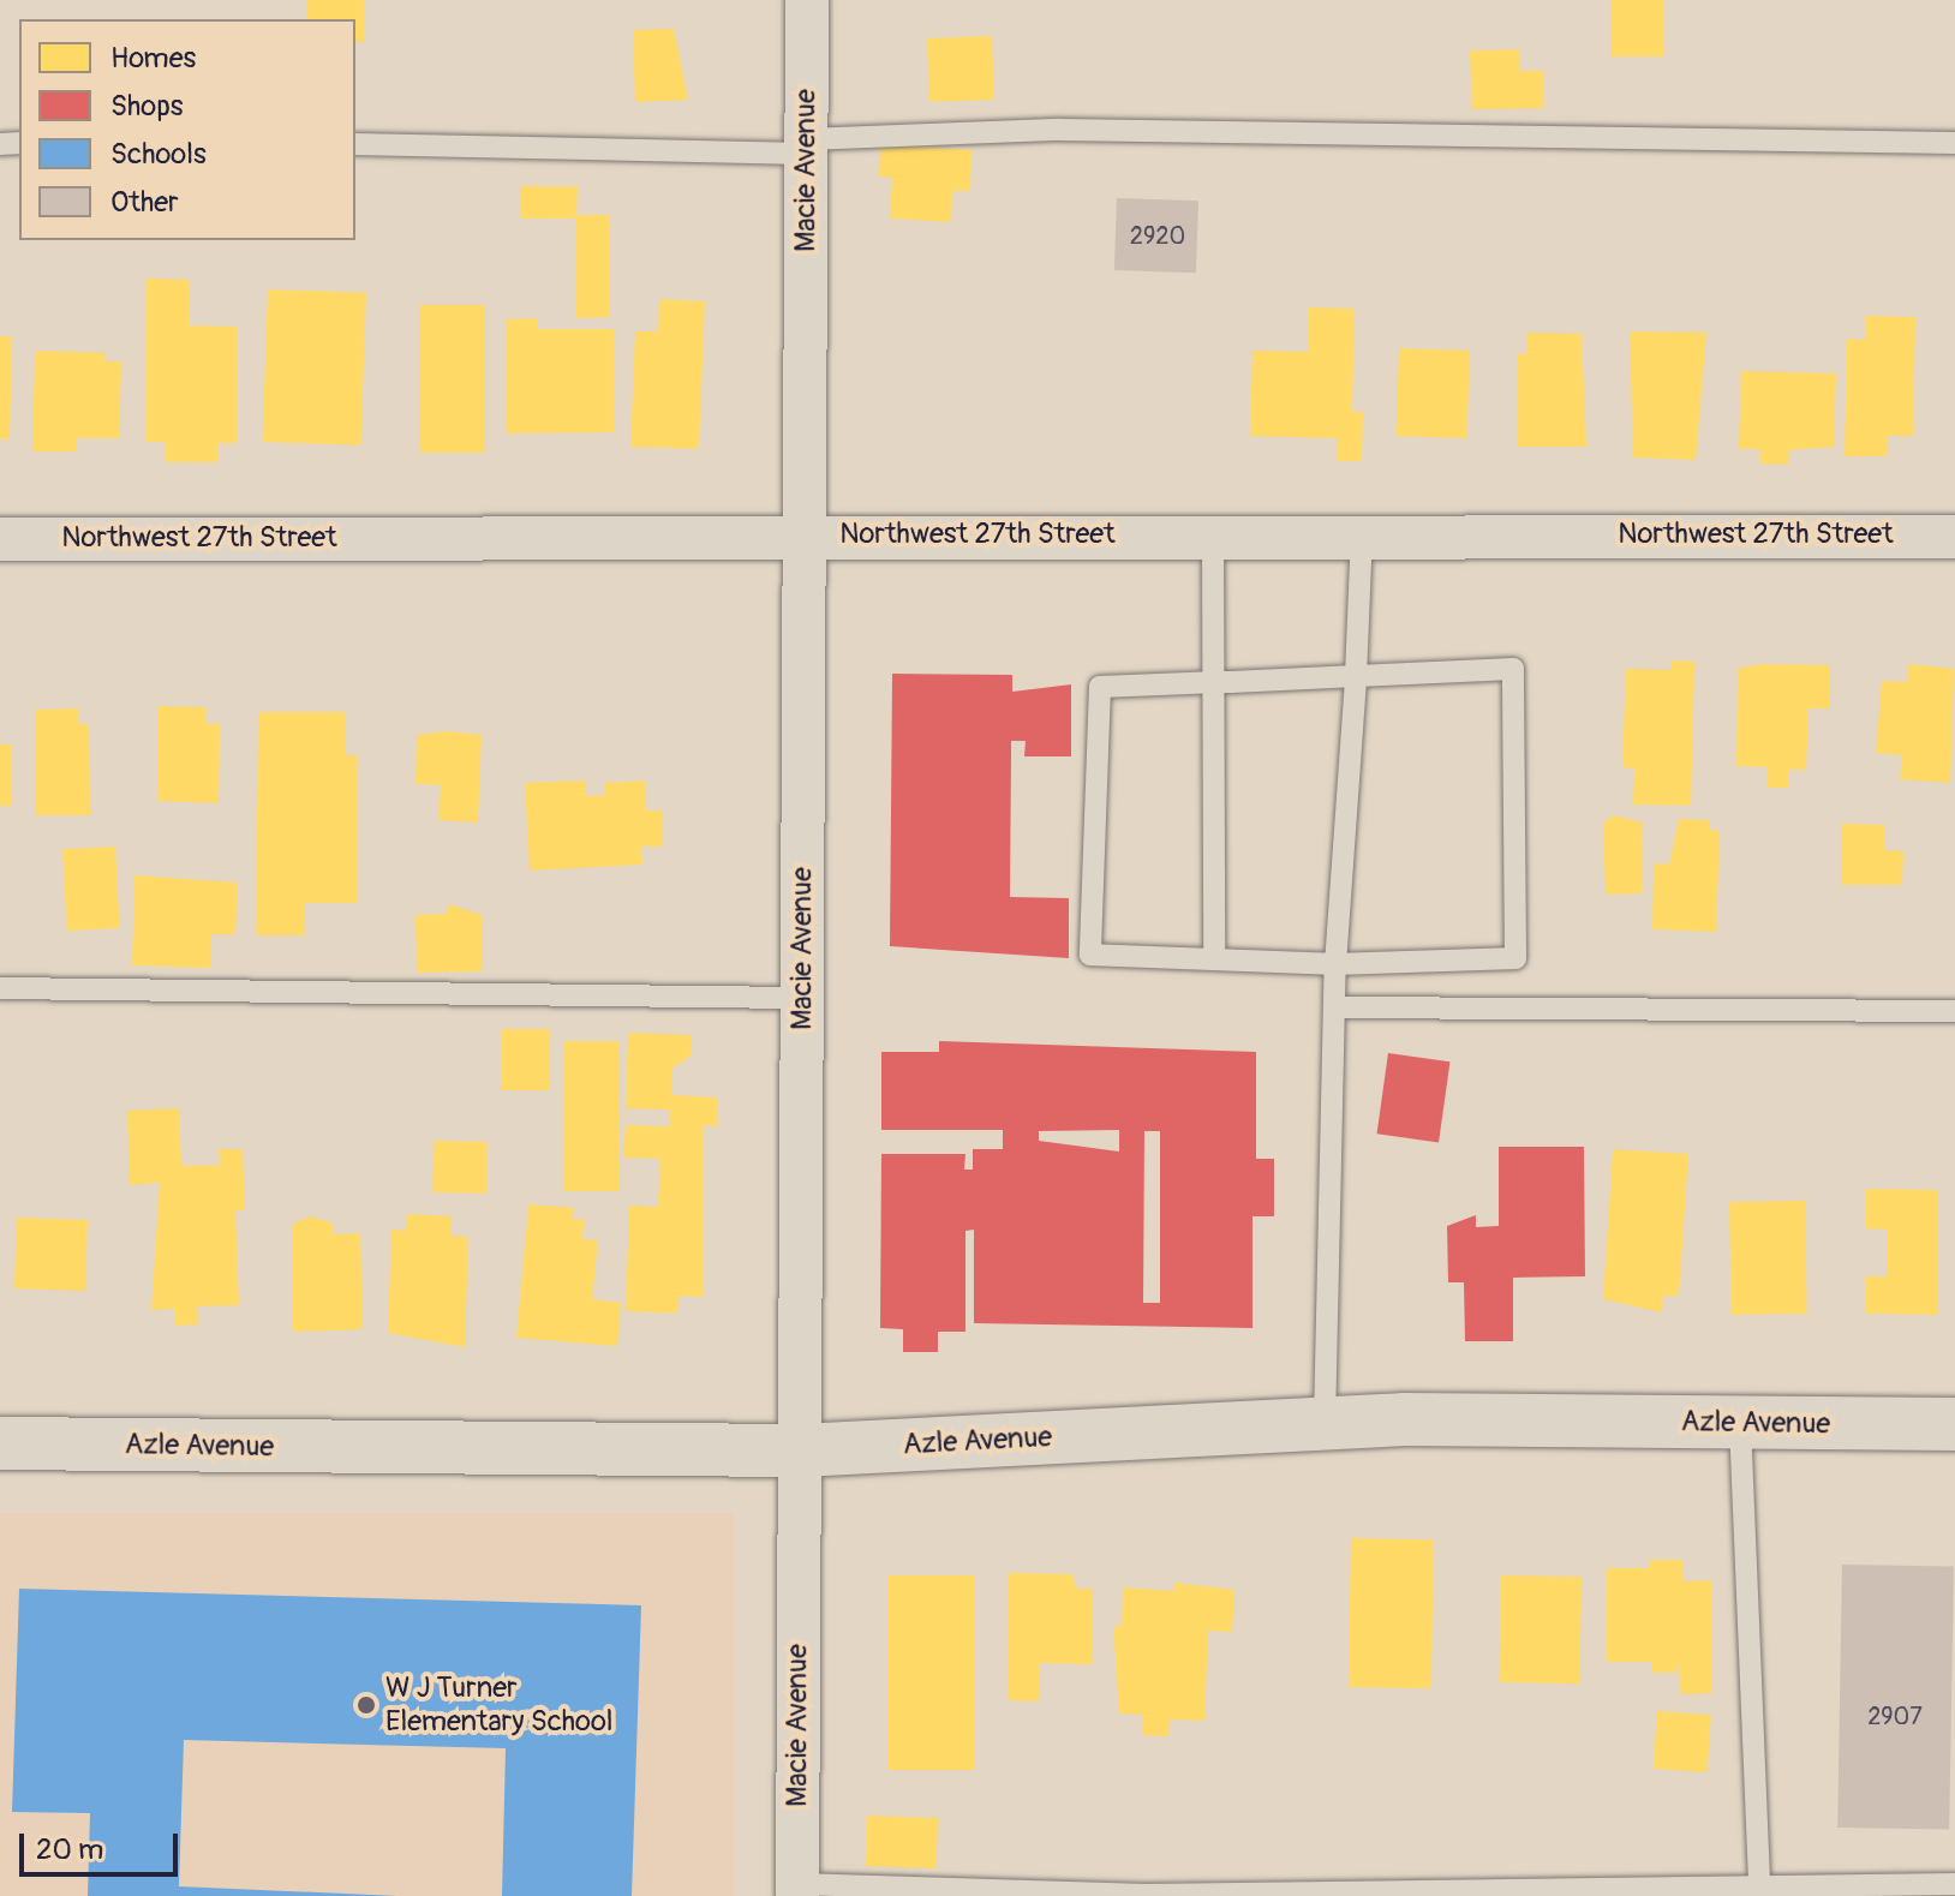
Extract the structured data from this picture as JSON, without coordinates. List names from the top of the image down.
{
  "streets": {
    "main road": ["Azle Avenue"],
    "street": ["Macie Avenue", "Northwest 27th Street"]
  },
  "crossings": [
    ["Macie Avenue", "Northwest 27th Street"],
    ["Macie Avenue", "Azle Avenue"]
  ],
  "places": ["W J Turner Elementary School"],
  "house_numbers": ["2920", "2907"],
  "legend": [
    "Homes",
    "Shops",
    "Schools",
    "Other"
  ],
  "scale_bar": "20 m"
}
